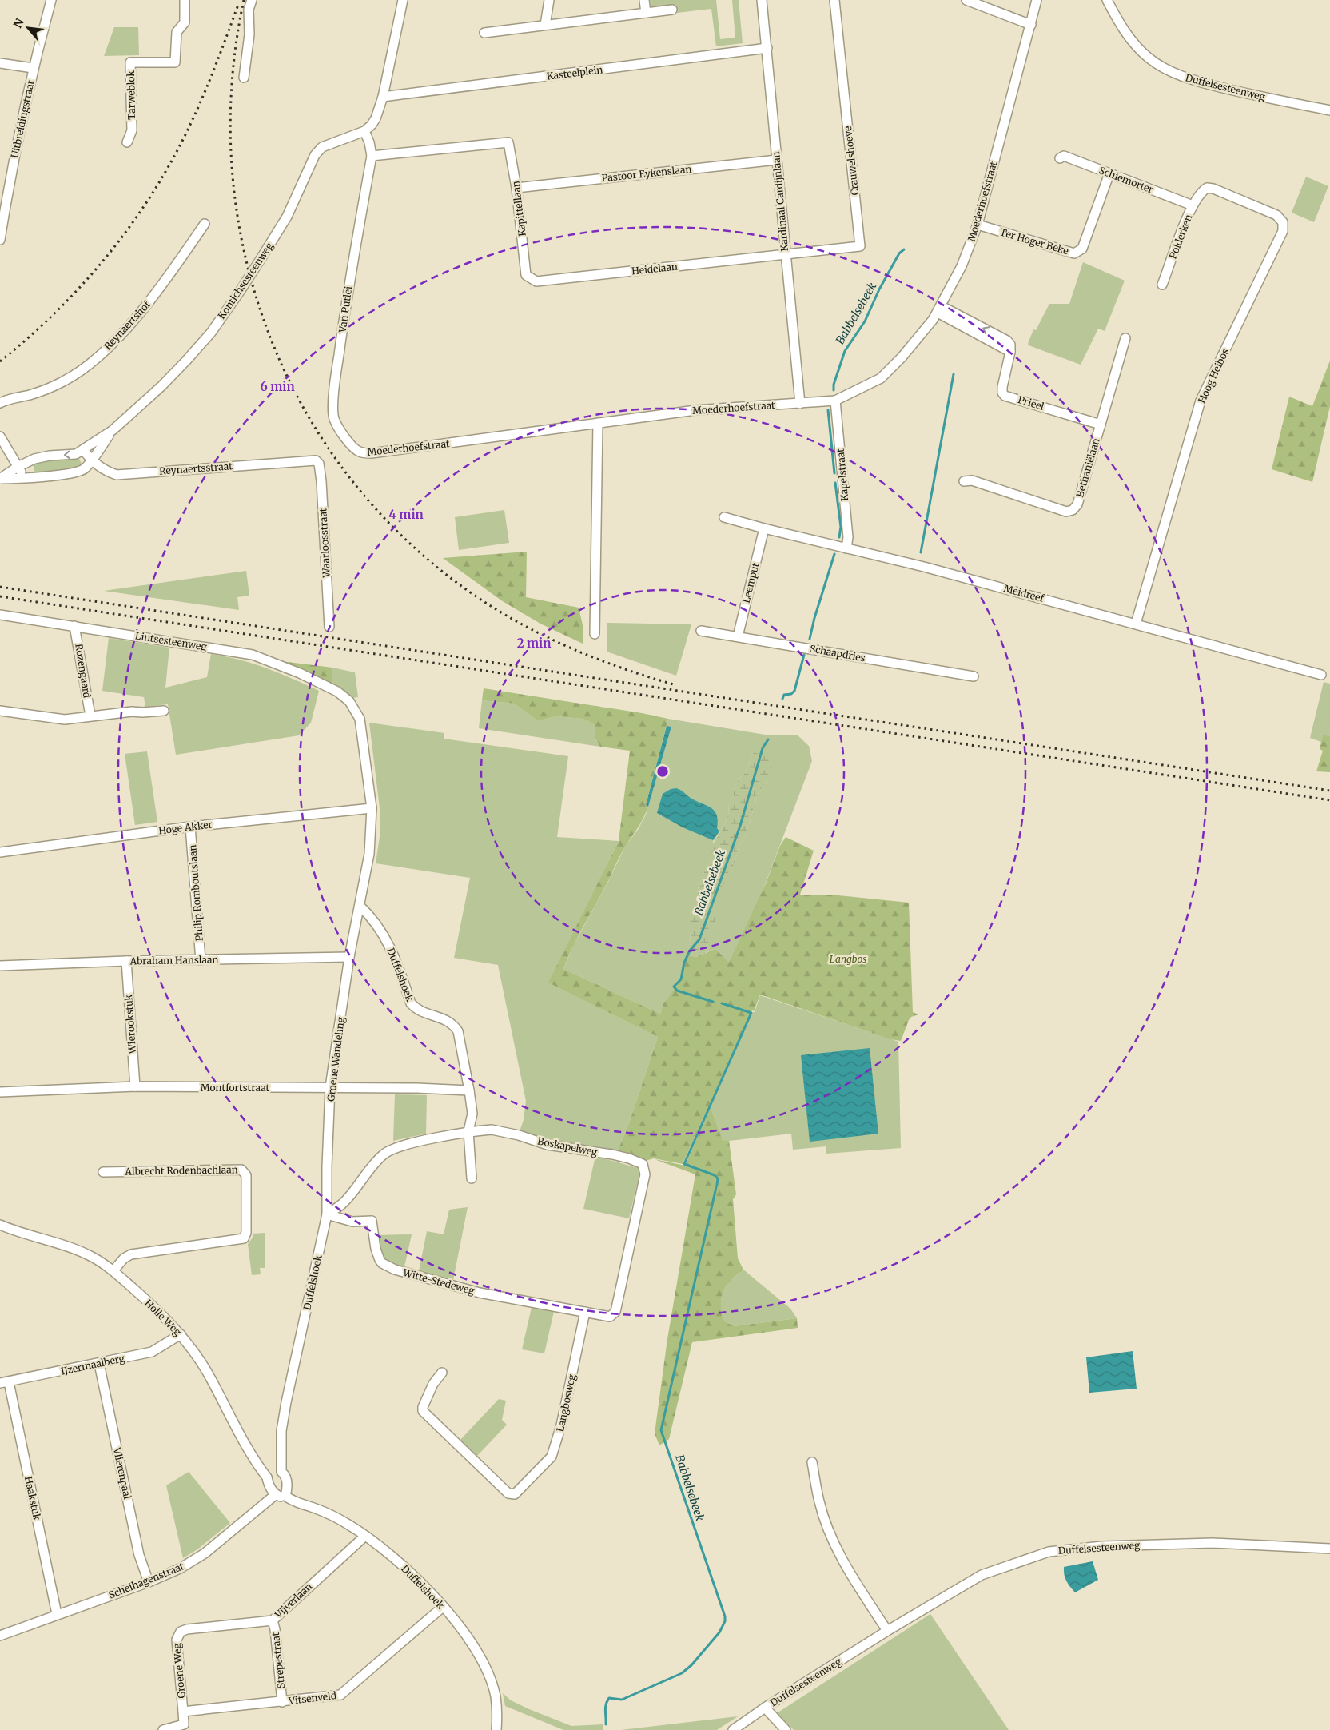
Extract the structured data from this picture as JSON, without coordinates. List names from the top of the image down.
{
  "streets": {
    "street": [
      "Kasteelplein",
      "Duffelsesteenweg",
      "Tarweblok",
      "Uitbreidingstraat",
      "Crauwelshoeve",
      "Pastoor Eykenslaan",
      "Schiemorter",
      "Kardinaal Cardijnlaan",
      "Moederhoefstraat",
      "Kapittellaan",
      "Polderken",
      "Ter Hoger Beke",
      "Heidelaan",
      "Kontichsesteenweg",
      "Van Putlei",
      "Reynaertshof",
      "Hoog Heibos",
      "Prieel",
      "Bethaniëlaan",
      "Reynaertsstraat",
      "Kapelstraat",
      "Waarloosstraat",
      "Leemput",
      "Meidreef",
      "Lintsesteenweg",
      "Schaapdries",
      "Rozengaard",
      "Hoge Akker",
      "Philip Romboutslaan",
      "Abraham Hanslaan",
      "Duffelshoek",
      "Wierookstuk",
      "Groene Wandeling",
      "Montfortstraat",
      "Boskapelweg",
      "Albrecht Rodenbachlaan",
      "Witte-Stedeweg",
      "Holle Weg",
      "IJzermaalberg",
      "Langbosweg",
      "Vlierenpaal",
      "Haakstuk",
      "Scheihagenstraat",
      "Vijverlaan",
      "Strepestraat",
      "Groene Weg",
      "Vitsenveld"
    ]
  },
  "crossings": [
    ["Kasteelplein", "Kardinaal Cardijnlaan"],
    ["Crauwelshoeve", "Kardinaal Cardijnlaan"],
    ["Crauwelshoeve", "Heidelaan"],
    ["Pastoor Eykenslaan", "Kardinaal Cardijnlaan"],
    ["Pastoor Eykenslaan", "Kapittellaan"],
    ["Schiemorter", "Polderken"],
    ["Schiemorter", "Ter Hoger Beke"],
    ["Kardinaal Cardijnlaan", "Moederhoefstraat"],
    ["Kardinaal Cardijnlaan", "Heidelaan"],
    ["Moederhoefstraat", "Ter Hoger Beke"],
    ["Moederhoefstraat", "Van Putlei"],
    ["Moederhoefstraat", "Prieel"],
    ["Moederhoefstraat", "Kapelstraat"],
    ["Kapittellaan", "Heidelaan"],
    ["Kapittellaan", "Van Putlei"],
    ["Polderken", "Hoog Heibos"],
    ["Kontichsesteenweg", "Van Putlei"],
    ["Kontichsesteenweg", "Reynaertsstraat"],
    ["Hoog Heibos", "Meidreef"],
    ["Prieel", "Bethaniëlaan"],
    ["Reynaertsstraat", "Waarloosstraat"],
    ["Kapelstraat", "Meidreef"],
    ["Leemput", "Meidreef"],
    ["Leemput", "Schaapdries"],
    ["Lintsesteenweg", "Rozengaard"],
    ["Lintsesteenweg", "Hoge Akker"],
    ["Hoge Akker", "Philip Romboutslaan"],
    ["Philip Romboutslaan", "Abraham Hanslaan"],
    ["Abraham Hanslaan", "Wierookstuk"],
    ["Abraham Hanslaan", "Groene Wandeling"],
    ["Duffelshoek", "Groene Wandeling"],
    ["Duffelshoek", "Montfortstraat"],
    ["Duffelshoek", "Boskapelweg"],
    ["Duffelshoek", "Witte-Stedeweg"],
    ["Duffelshoek", "Holle Weg"],
    ["Duffelshoek", "Scheihagenstraat"],
    ["Duffelshoek", "Vijverlaan"],
    ["Duffelshoek", "Vitsenveld"],
    ["Wierookstuk", "Montfortstraat"],
    ["Groene Wandeling", "Montfortstraat"],
    ["Groene Wandeling", "Witte-Stedeweg"],
    ["Boskapelweg", "Witte-Stedeweg"],
    ["Boskapelweg", "Langbosweg"],
    ["Albrecht Rodenbachlaan", "Holle Weg"],
    ["Witte-Stedeweg", "Langbosweg"],
    ["Holle Weg", "IJzermaalberg"],
    ["Holle Weg", "Scheihagenstraat"],
    ["IJzermaalberg", "Vlierenpaal"],
    ["IJzermaalberg", "Haakstuk"],
    ["Vlierenpaal", "Scheihagenstraat"],
    ["Haakstuk", "Scheihagenstraat"],
    ["Vijverlaan", "Strepestraat"],
    ["Vijverlaan", "Groene Weg"],
    ["Strepestraat", "Vitsenveld"],
    ["Groene Weg", "Vitsenveld"]
  ],
  "water": ["Babbelsebeek"],
  "parks": ["Langbos"],
  "north": "top left",
  "rings": ["6 min", "4 min", "2 min"]
}
